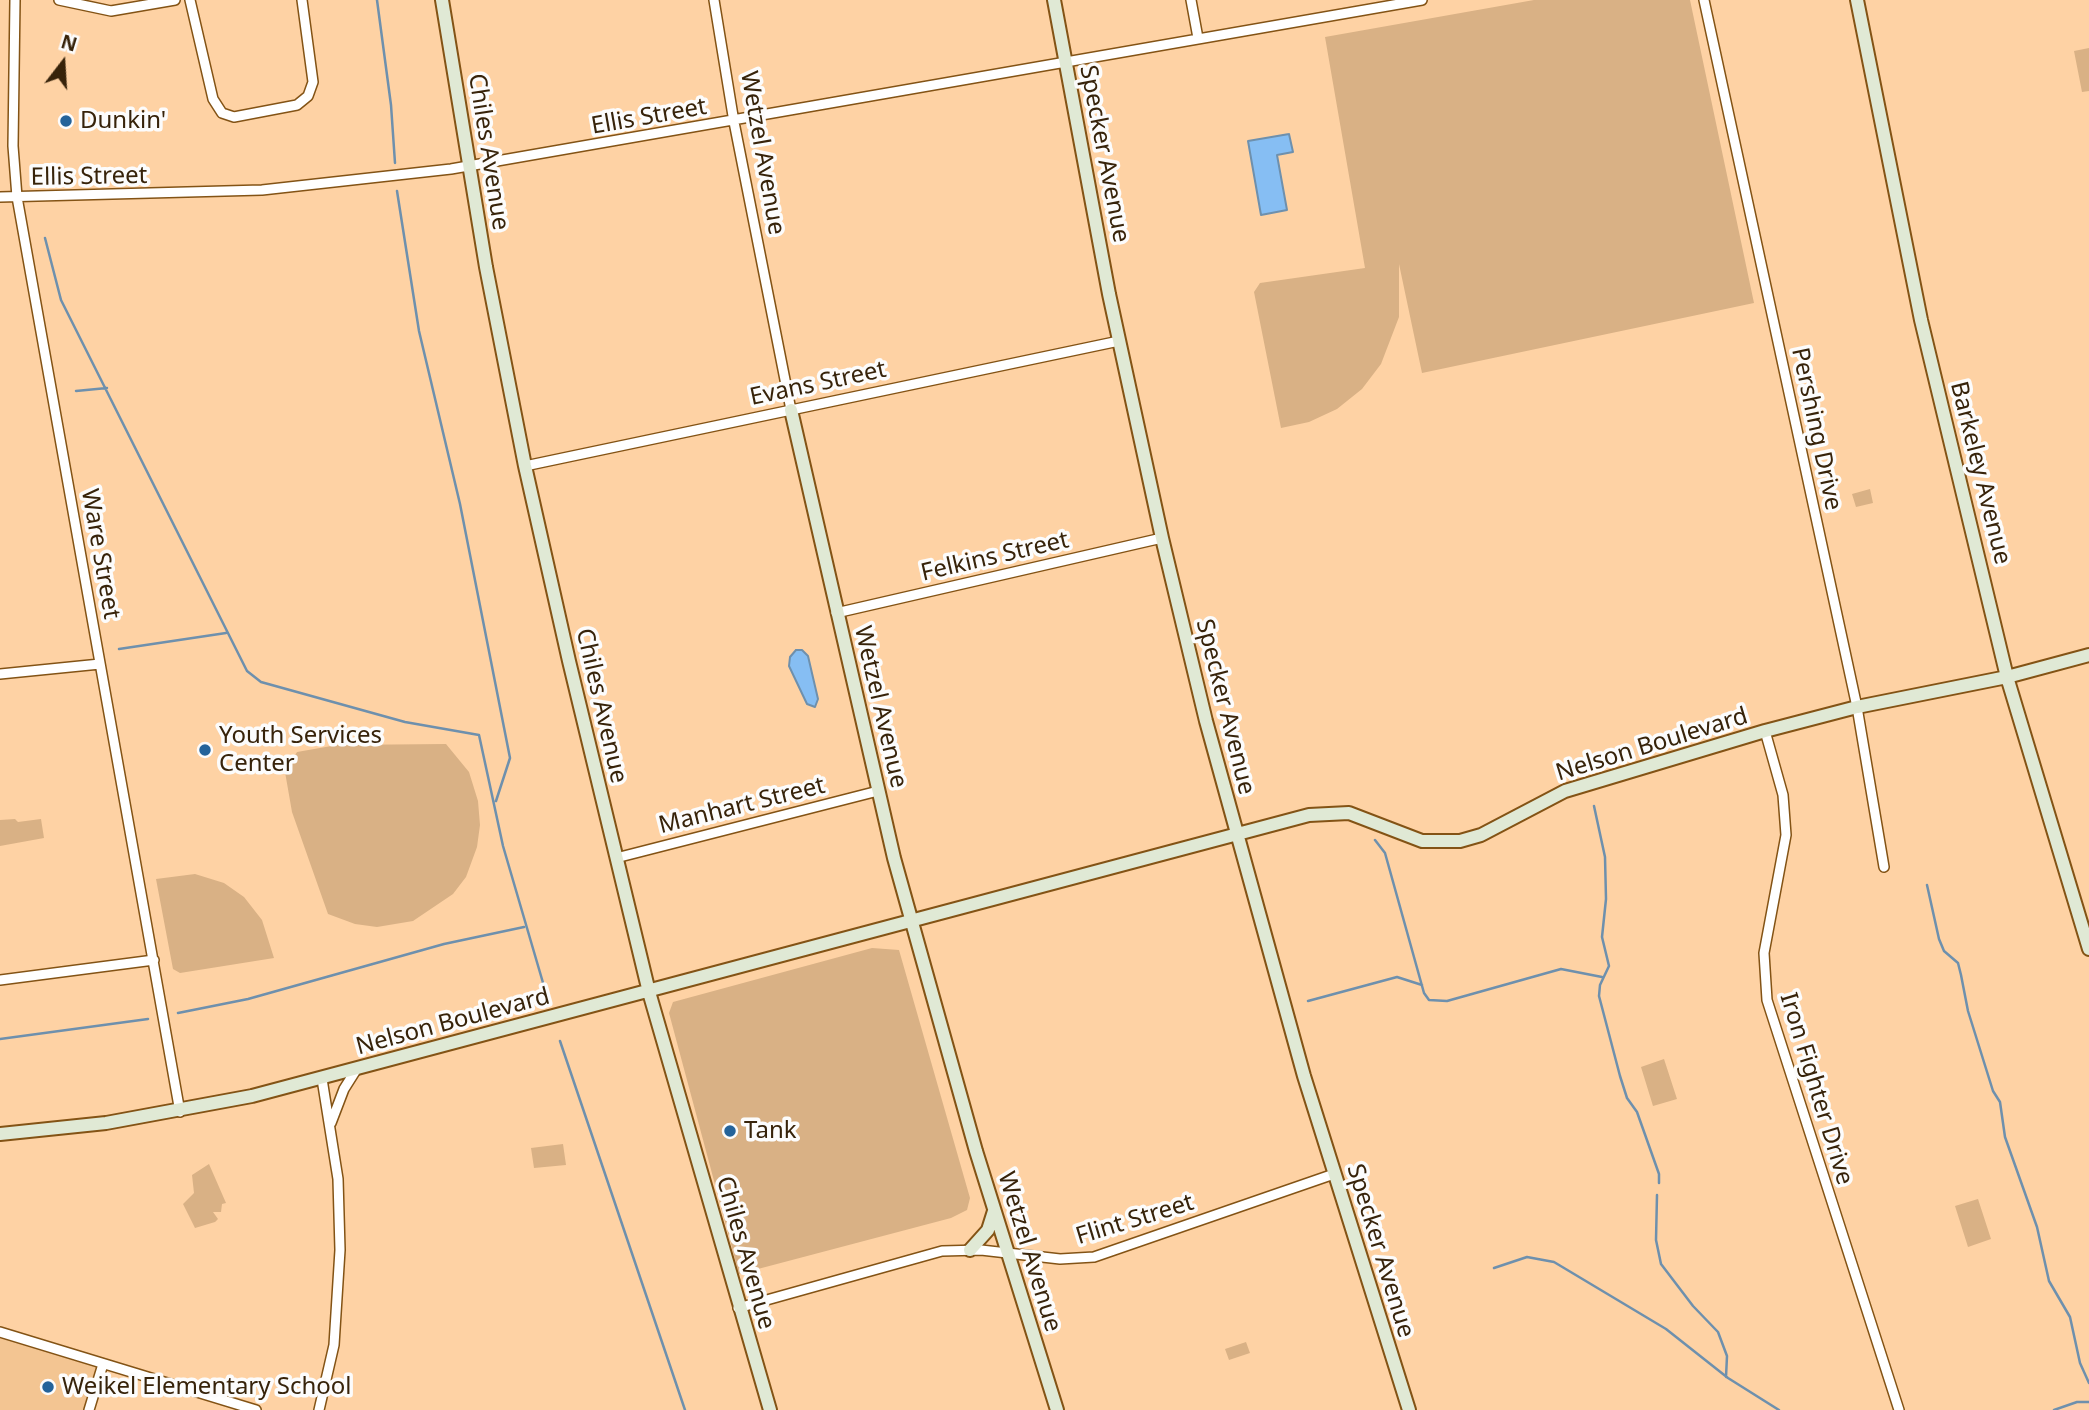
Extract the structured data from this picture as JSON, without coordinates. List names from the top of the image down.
{
  "streets": {
    "street": [
      "Ellis Street",
      "Chiles Avenue",
      "Wetzel Avenue",
      "Specker Avenue",
      "Evans Street",
      "Pershing Drive",
      "Barkeley Avenue",
      "Ware Street",
      "Felkins Street",
      "Nelson Boulevard",
      "Manhart Street",
      "Iron Fighter Drive",
      "Flint Street"
    ]
  },
  "crossings": [
    ["Ellis Street", "Chiles Avenue"],
    ["Ellis Street", "Wetzel Avenue"],
    ["Ellis Street", "Specker Avenue"],
    ["Ellis Street", "Ware Street"],
    ["Chiles Avenue", "Evans Street"],
    ["Chiles Avenue", "Nelson Boulevard"],
    ["Chiles Avenue", "Manhart Street"],
    ["Chiles Avenue", "Flint Street"],
    ["Wetzel Avenue", "Evans Street"],
    ["Wetzel Avenue", "Felkins Street"],
    ["Wetzel Avenue", "Nelson Boulevard"],
    ["Wetzel Avenue", "Manhart Street"],
    ["Wetzel Avenue", "Flint Street"],
    ["Specker Avenue", "Evans Street"],
    ["Specker Avenue", "Felkins Street"],
    ["Specker Avenue", "Nelson Boulevard"],
    ["Specker Avenue", "Flint Street"],
    ["Pershing Drive", "Nelson Boulevard"],
    ["Barkeley Avenue", "Nelson Boulevard"],
    ["Ware Street", "Nelson Boulevard"],
    ["Nelson Boulevard", "Iron Fighter Drive"]
  ],
  "places": [
    "Dunkin'",
    "Youth Services Center",
    "Tank",
    "Weikel Elementary School"
  ],
  "north": "top"
}
